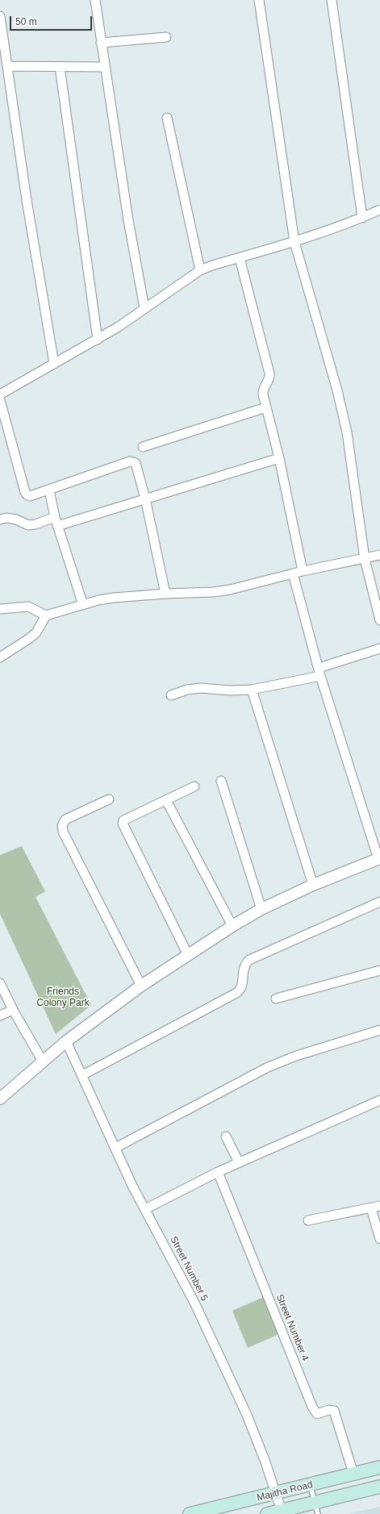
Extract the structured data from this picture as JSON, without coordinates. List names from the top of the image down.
{
  "streets": {
    "main road": ["Majitha Road"],
    "street": ["Street Number 5", "Street Number 4"]
  },
  "crossings": [
    ["Street Number 5", "Majitha Road"],
    ["Street Number 4", "Majitha Road"]
  ],
  "parks": ["Friends Colony Park"],
  "scale_bar": "50 m"
}
